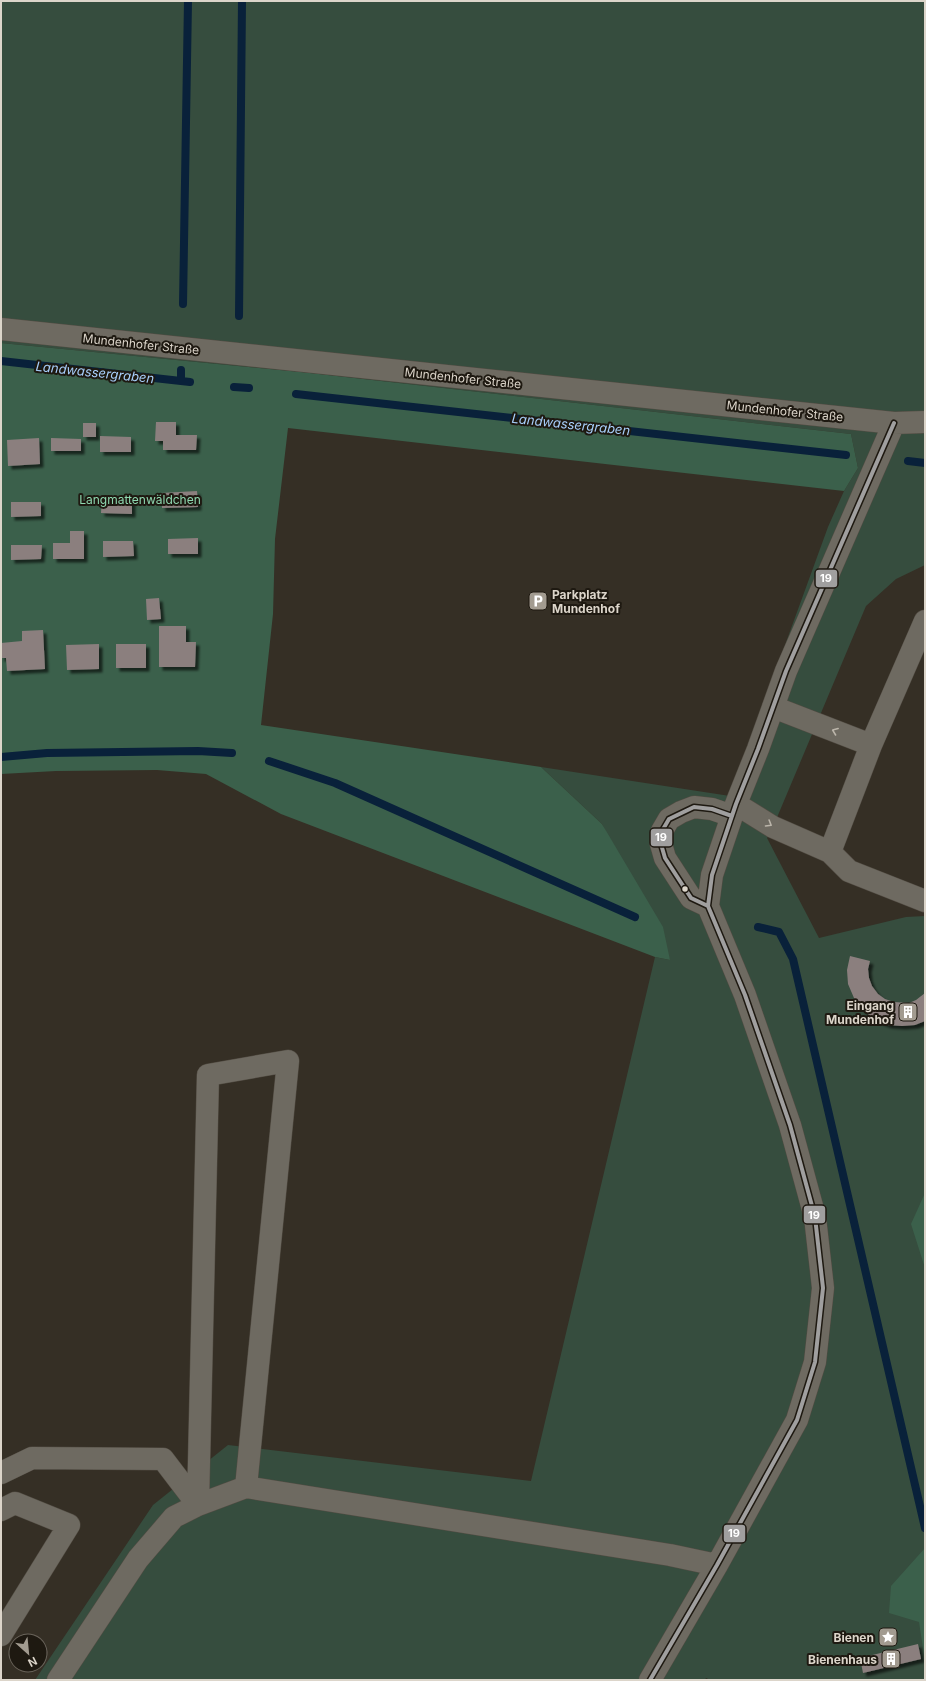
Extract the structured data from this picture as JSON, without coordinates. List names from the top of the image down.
{
  "streets": {
    "street": ["Mundenhofer Straße"]
  },
  "water": ["Landwassergraben"],
  "parks": ["Langmattenwäldchen"],
  "places": {
    "parking": ["Parkplatz Mundenhof"],
    "building": ["Eingang Mundenhof", "Bienenhaus"],
    "place": ["Bienen"]
  },
  "lines": ["transit line 19"],
  "north": "bottom right"
}
